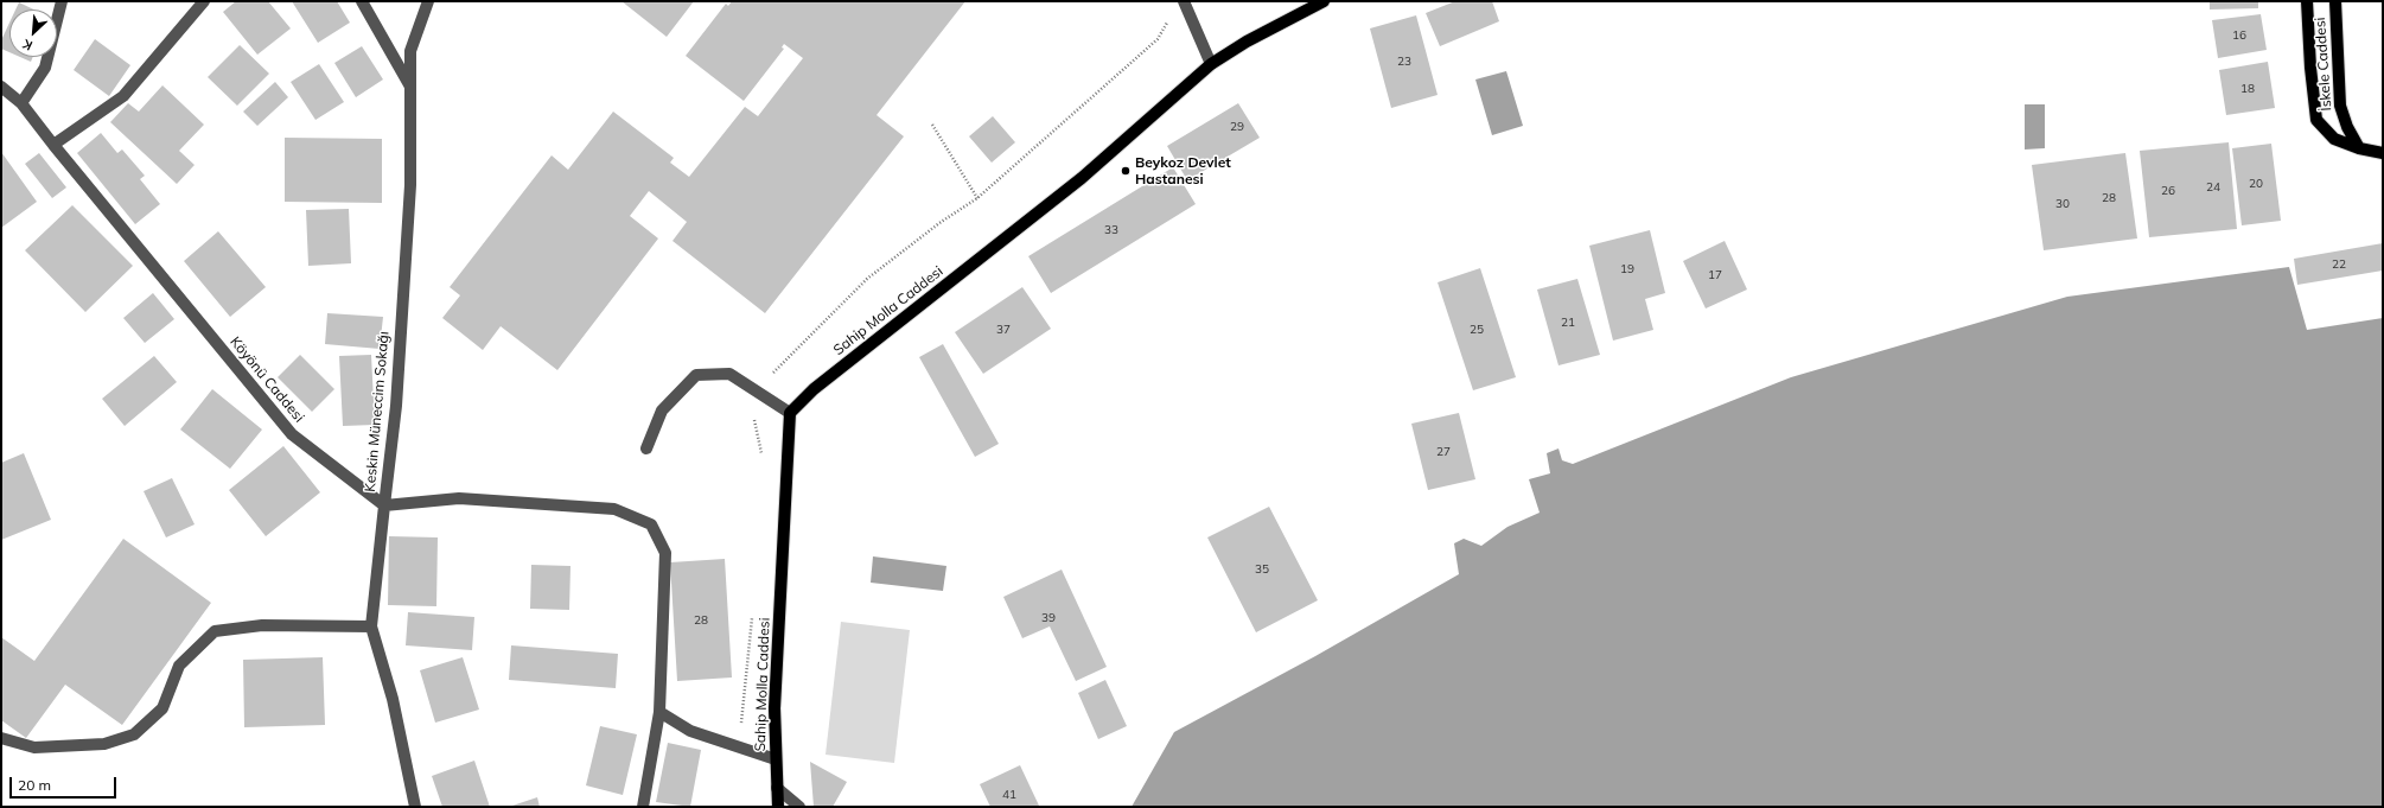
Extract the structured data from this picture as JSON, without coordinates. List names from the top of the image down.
{
  "streets": {
    "main road": ["İskele Caddesi", "Sahip Molla Caddesi"],
    "street": ["Köyönü Caddesi", "Keskin Müneccim Sokağı"]
  },
  "crossings": [
    ["Köyönü Caddesi", "Keskin Müneccim Sokağı"]
  ],
  "places": ["Beykoz Devlet Hastanesi"],
  "house_numbers": [
    "16",
    "23",
    "18",
    "29",
    "20",
    "24",
    "26",
    "28",
    "30",
    "33",
    "22",
    "19",
    "17",
    "21",
    "37",
    "25",
    "27",
    "35",
    "39",
    "28",
    "41"
  ],
  "scale_bar": "20 m",
  "north": "bottom left"
}
